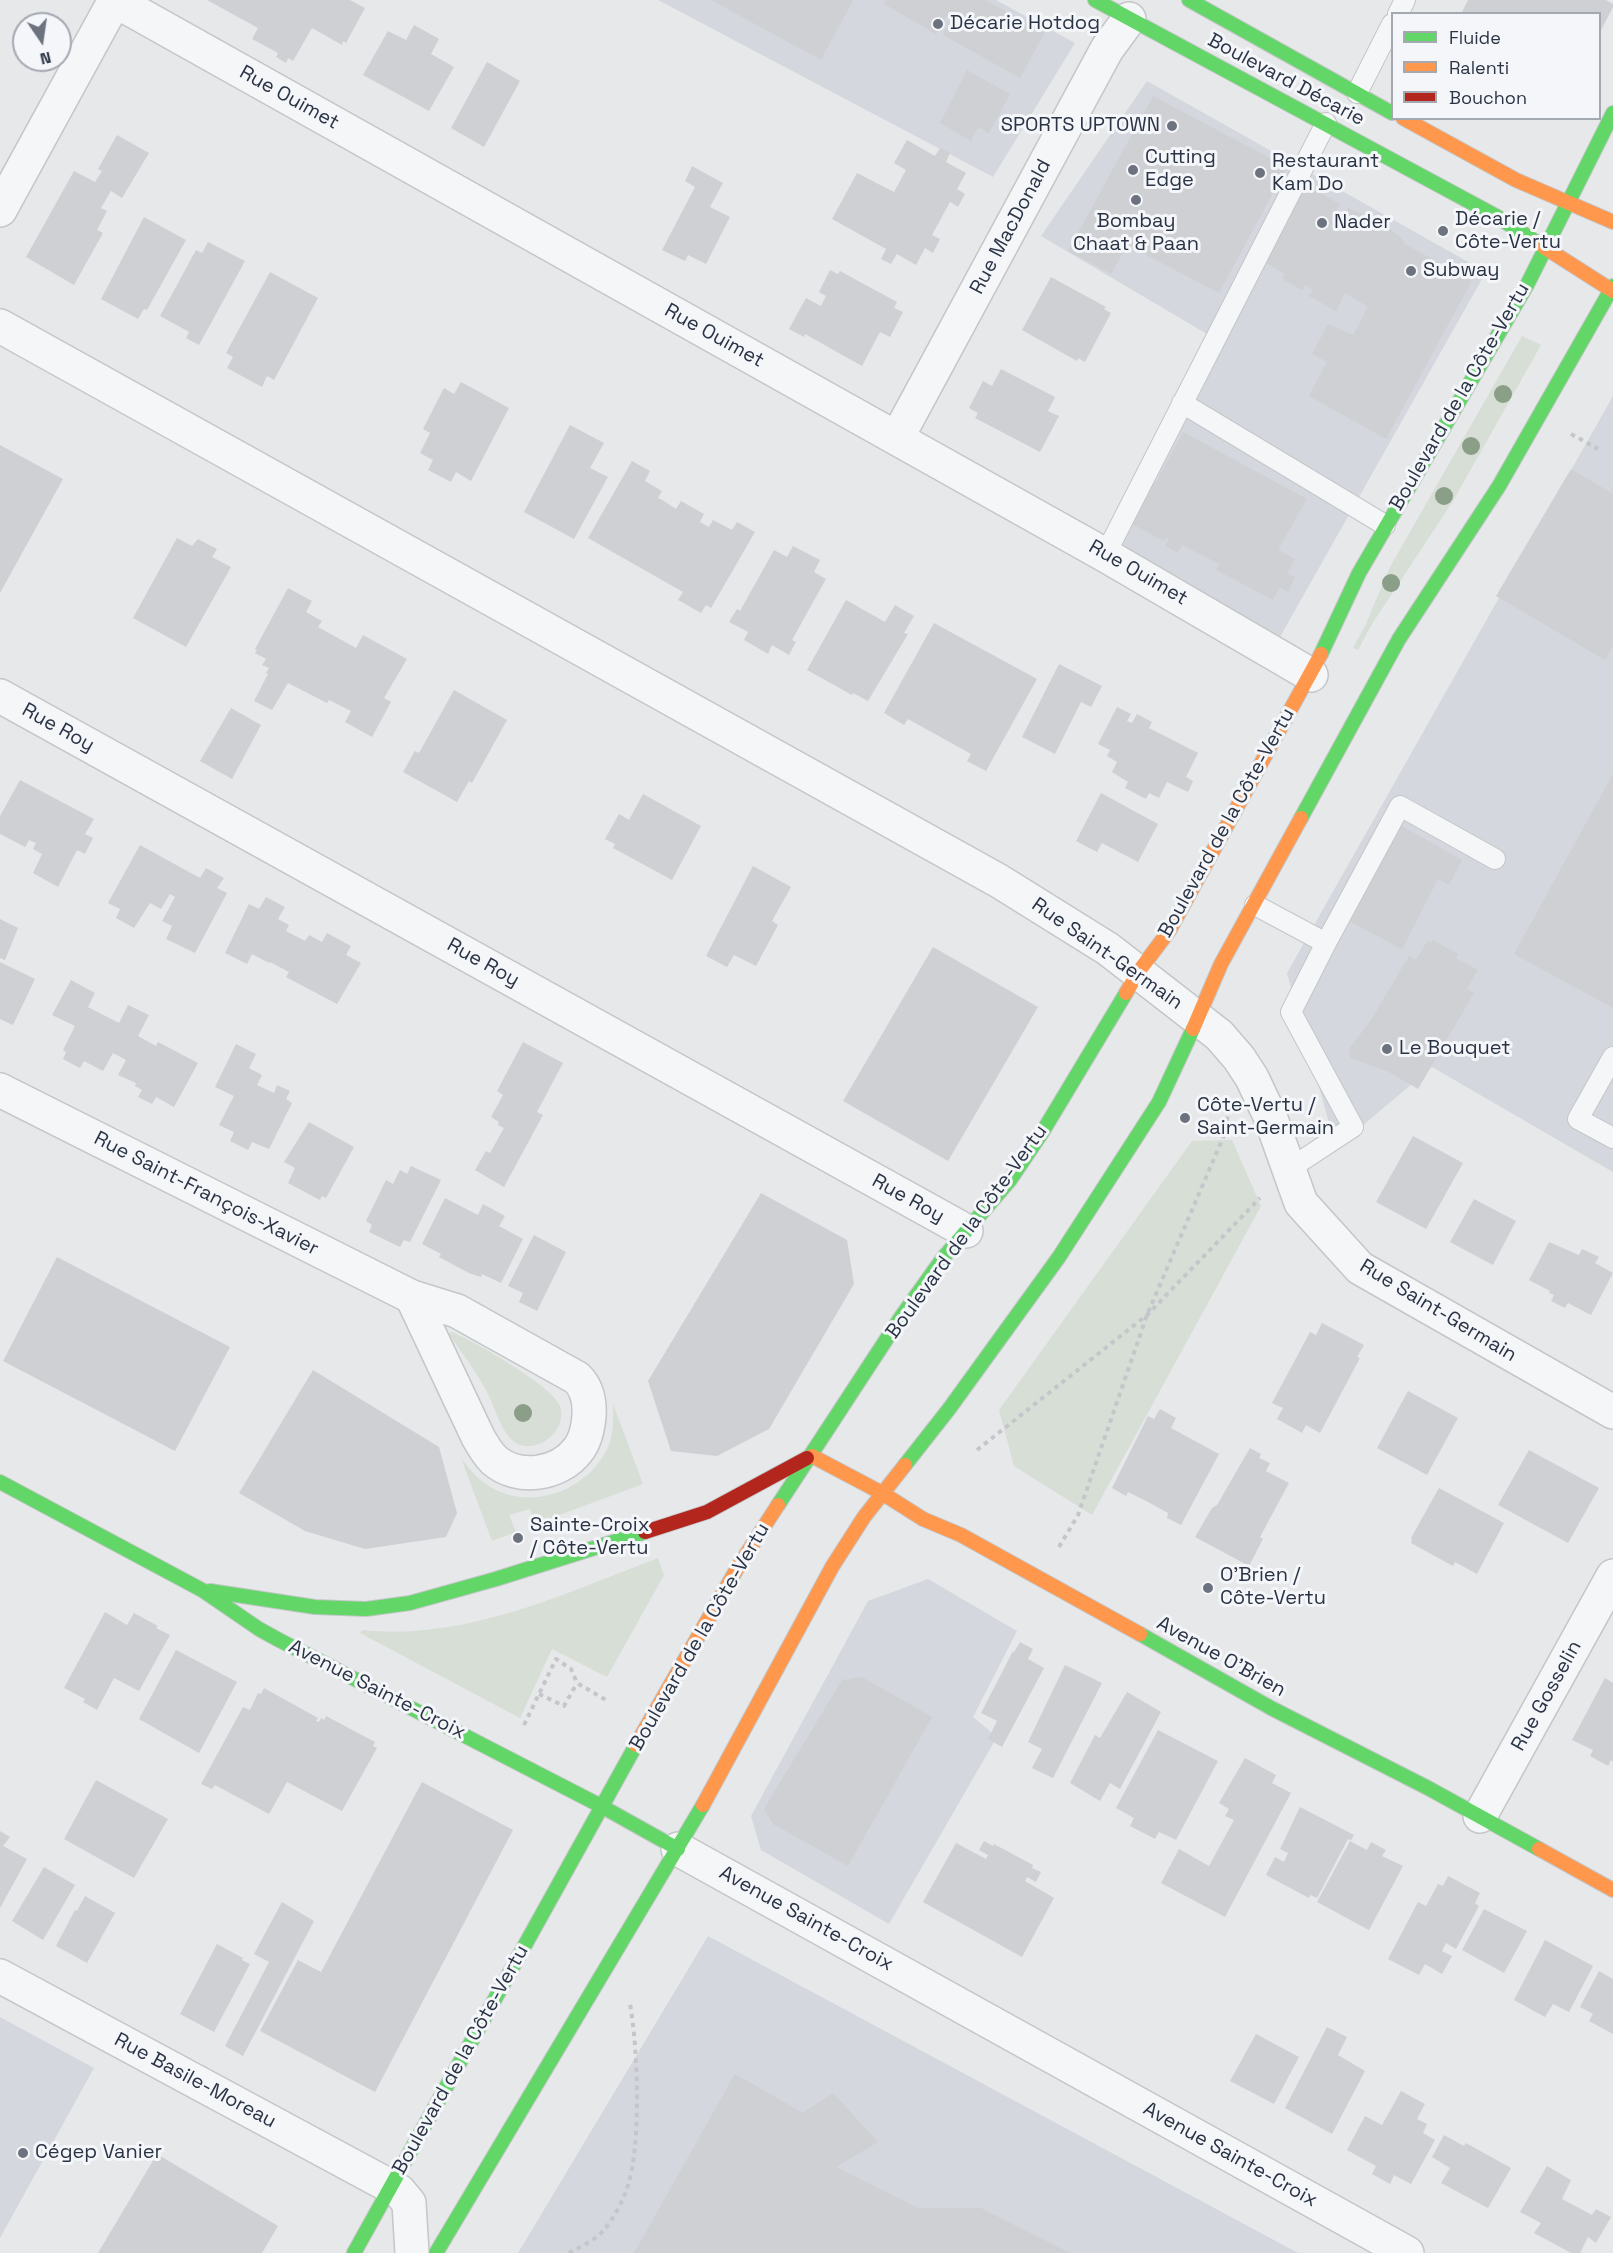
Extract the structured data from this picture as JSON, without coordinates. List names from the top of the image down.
{
  "streets": {
    "main road": [
      "Boulevard Décarie",
      "Boulevard de la Côte-Vertu",
      "Avenue O'Brien",
      "Avenue Sainte-Croix"
    ],
    "street": [
      "Rue Ouimet",
      "Rue MacDonald",
      "Rue Roy",
      "Rue Saint-Germain",
      "Rue Saint-François-Xavier",
      "Rue Gosselin",
      "Rue Basile-Moreau"
    ]
  },
  "crossings": [
    ["Boulevard Décarie", "Rue MacDonald"],
    ["Boulevard Décarie", "Boulevard de la Côte-Vertu"],
    ["Rue Ouimet", "Rue MacDonald"],
    ["Rue Ouimet", "Boulevard de la Côte-Vertu"],
    ["Boulevard de la Côte-Vertu", "Rue Roy"],
    ["Boulevard de la Côte-Vertu", "Rue Saint-Germain"],
    ["Boulevard de la Côte-Vertu", "Avenue O'Brien"],
    ["Boulevard de la Côte-Vertu", "Avenue Sainte-Croix"],
    ["Boulevard de la Côte-Vertu", "Rue Basile-Moreau"],
    ["Avenue O'Brien", "Avenue Sainte-Croix"],
    ["Avenue O'Brien", "Rue Gosselin"]
  ],
  "places": [
    "Décarie Hotdog",
    "SPORTS UPTOWN",
    "Cutting Edge",
    "Restaurant Kam Do",
    "Bombay Chaat & Paan",
    "Nader",
    "Décarie / Côte-Vertu",
    "Subway",
    "Le Bouquet",
    "Côte-Vertu / Saint-Germain",
    "Sainte-Croix / Côte-Vertu",
    "O'Brien / Côte-Vertu",
    "Cégep Vanier"
  ],
  "legend": ["Fluide", "Ralenti", "Bouchon"],
  "north": "bottom"
}
